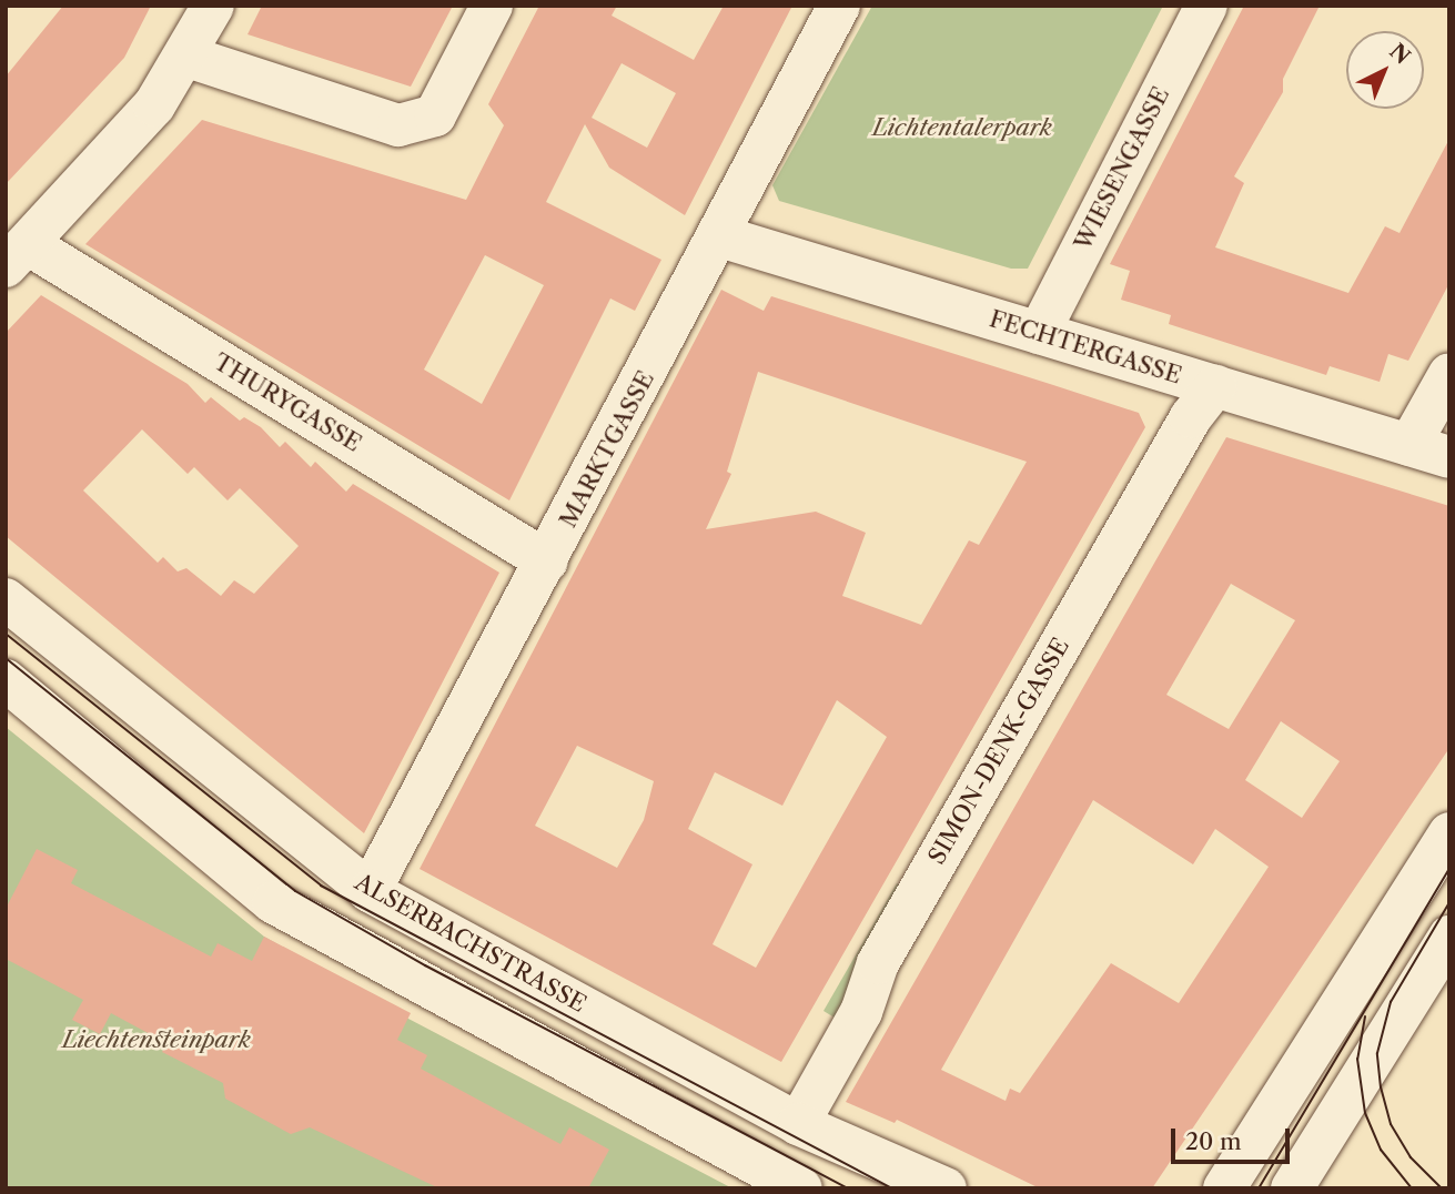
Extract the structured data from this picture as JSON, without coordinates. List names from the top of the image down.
{
  "streets": {
    "street": [
      "WIESENGASSE",
      "FECHTERGASSE",
      "THURYGASSE",
      "MARKTGASSE",
      "SIMON-DENK-GASSE",
      "ALSERBACHSTRASSE"
    ]
  },
  "crossings": [
    ["WIESENGASSE", "FECHTERGASSE"],
    ["FECHTERGASSE", "MARKTGASSE"],
    ["FECHTERGASSE", "SIMON-DENK-GASSE"],
    ["THURYGASSE", "MARKTGASSE"],
    ["MARKTGASSE", "ALSERBACHSTRASSE"],
    ["SIMON-DENK-GASSE", "ALSERBACHSTRASSE"]
  ],
  "parks": ["Lichtentalerpark", "Liechtensteinpark"],
  "scale_bar": "20 m",
  "north": "top right"
}
